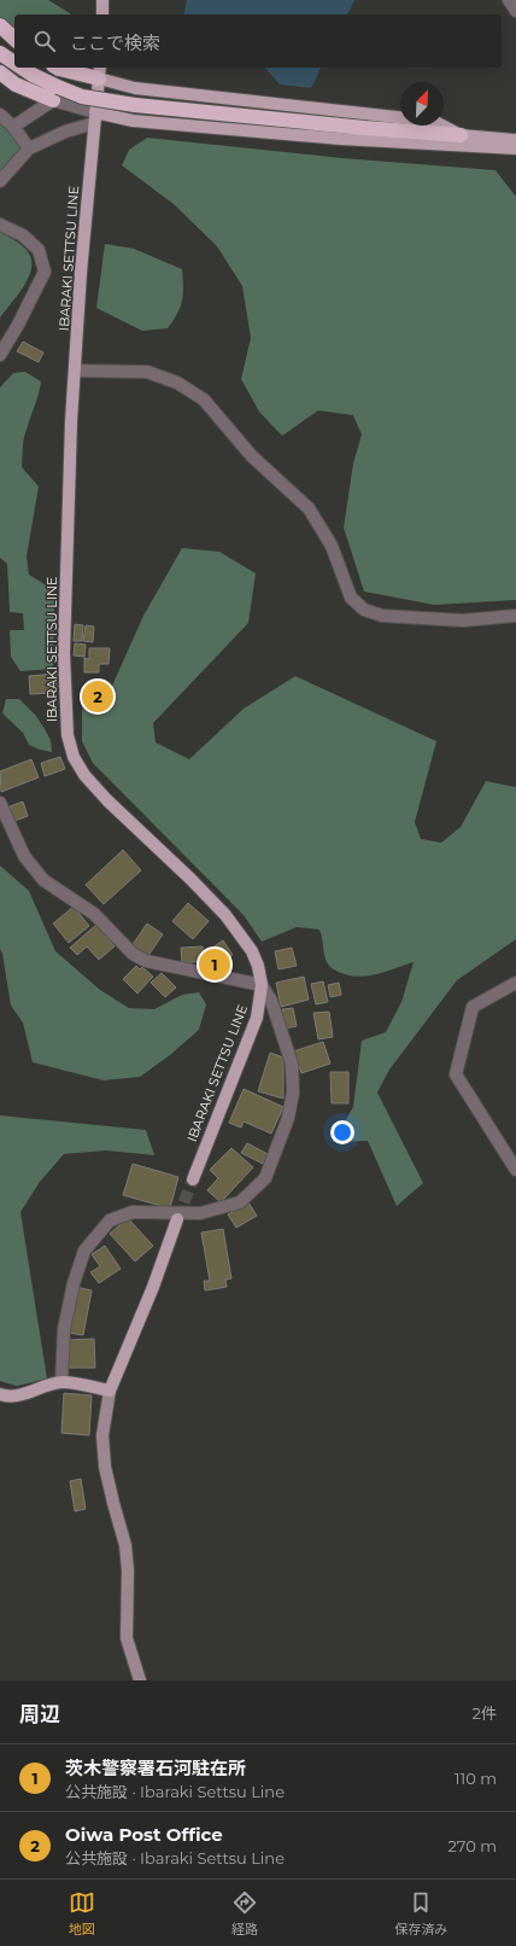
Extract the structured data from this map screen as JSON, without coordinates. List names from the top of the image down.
{
  "streets": {
    "main road": ["IBARAKI SETTSU LINE"]
  },
  "north": "top right",
  "page": {
    "search": "ここで検索",
    "pins": ["2", "1"],
    "heading": ["周辺", "2件"],
    "list": [
      {
        "mark": "1",
        "name": "茨木警察署石河駐在所",
        "note": "公共施設 · Ibaraki Settsu Line",
        "value": "110 m"
      },
      {
        "mark": "2",
        "name": "Oiwa Post Office",
        "note": "公共施設 · Ibaraki Settsu Line",
        "value": "270 m"
      }
    ],
    "nav": ["地図", "経路", "保存済み"]
  }
}
